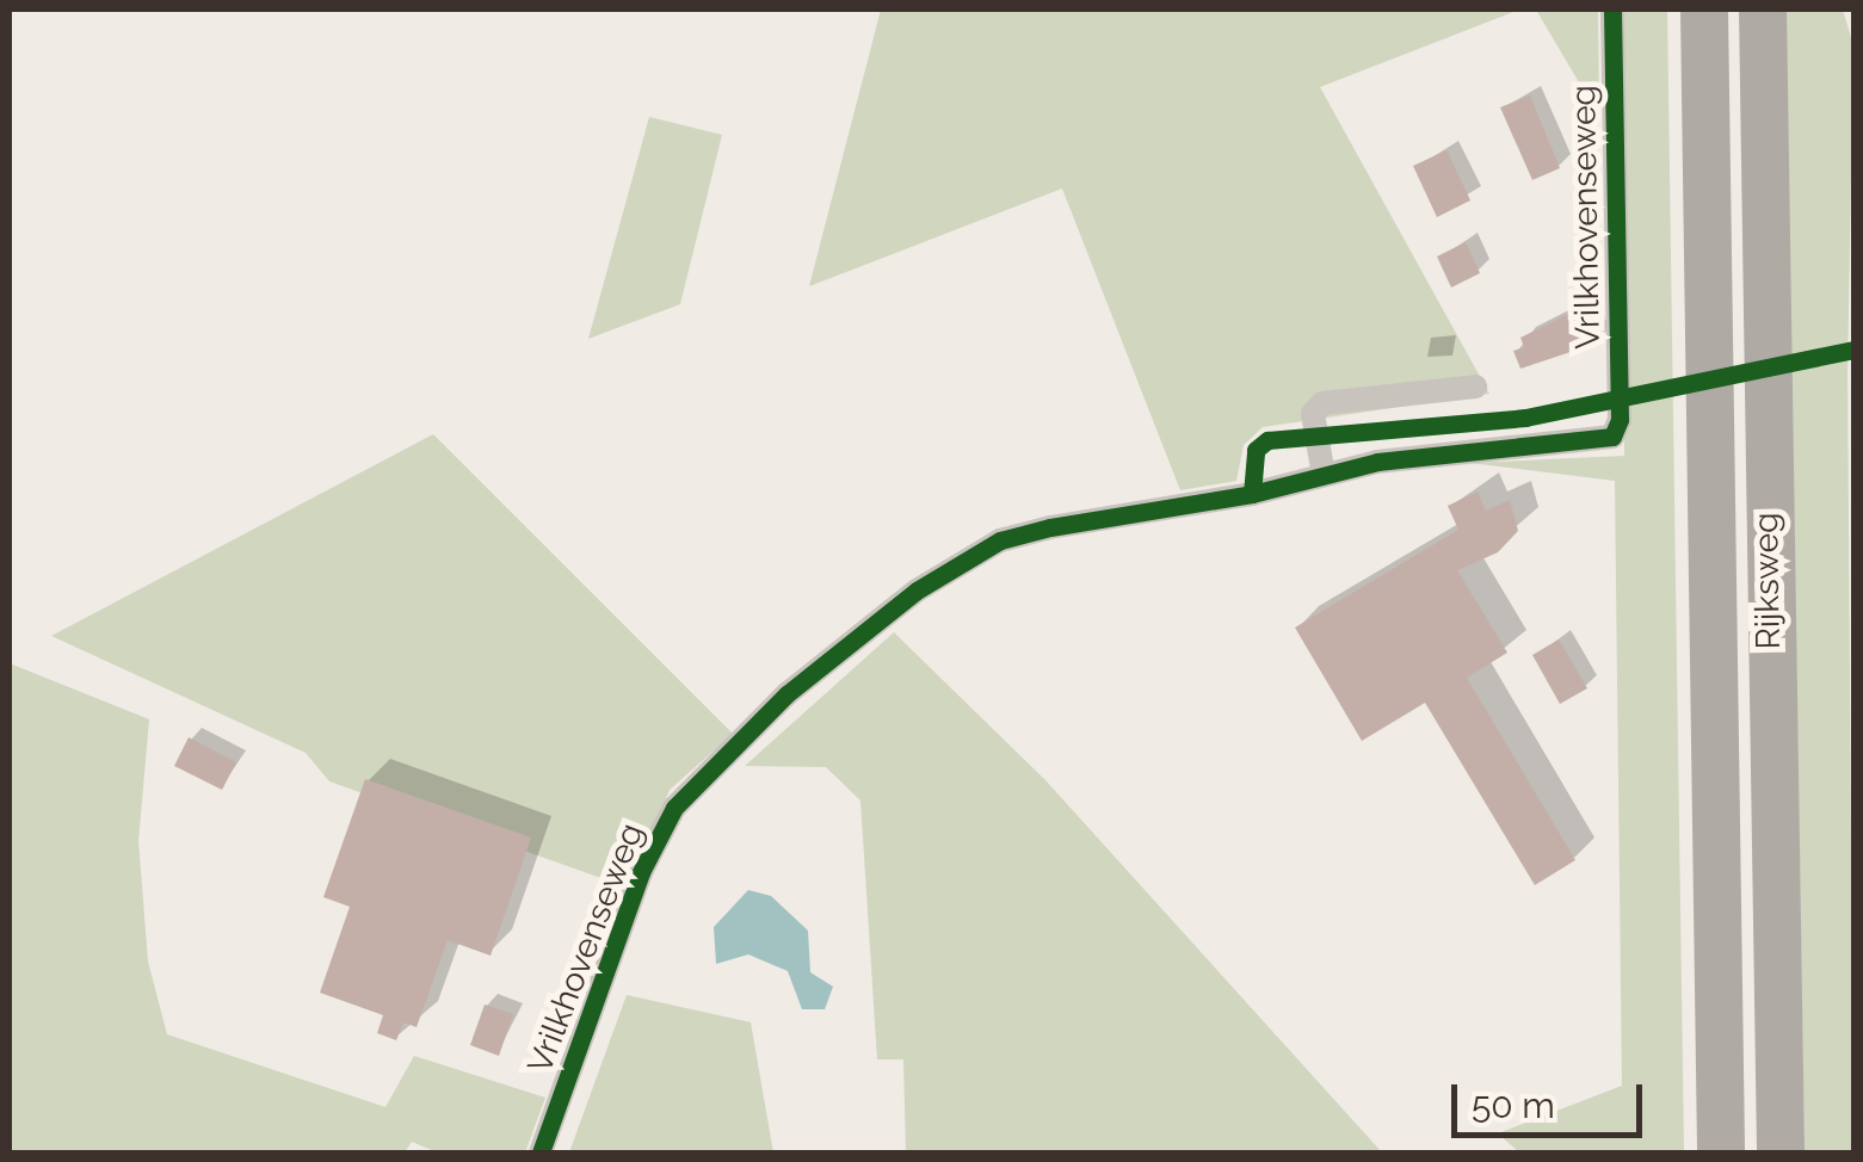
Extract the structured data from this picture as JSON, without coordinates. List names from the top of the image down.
{
  "streets": {
    "highway": ["Rijksweg"],
    "street": ["Vrilkhovenseweg"]
  },
  "scale_bar": "50 m"
}
